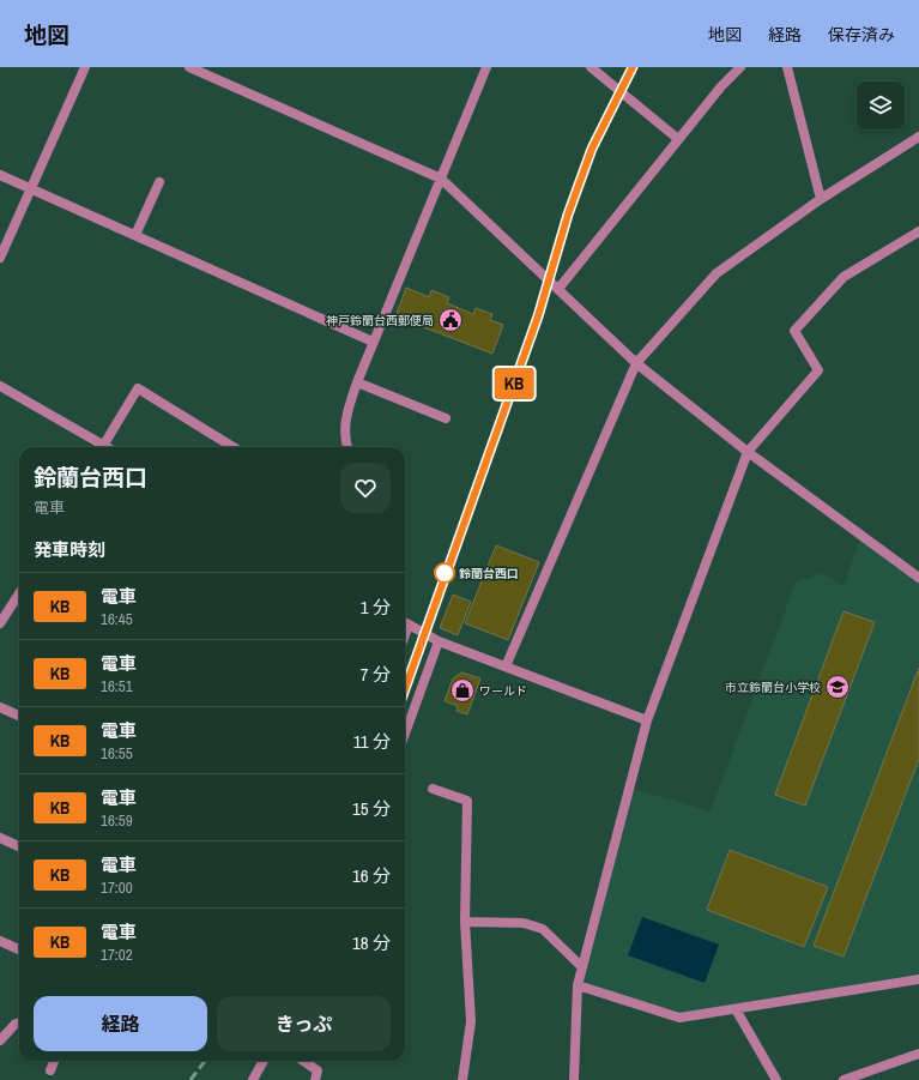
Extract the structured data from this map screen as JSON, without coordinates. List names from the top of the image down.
{
  "places": {
    "public building": ["神戸鈴蘭台西郵便局"],
    "other": ["鈴蘭台西口"],
    "school or university": ["市立鈴蘭台小学校"],
    "shop": ["ワールド"]
  },
  "page": {
    "header": "地図",
    "nav": ["地図", "経路", "保存済み"],
    "on_map": "KB",
    "heading": [
      ["鈴蘭台西口", "電車"],
      "発車時刻"
    ],
    "list": [
      {
        "mark": "KB",
        "name": "電車",
        "note": "16:45",
        "value": "1 分"
      },
      {
        "mark": "KB",
        "name": "電車",
        "note": "16:51",
        "value": "7 分"
      },
      {
        "mark": "KB",
        "name": "電車",
        "note": "16:55",
        "value": "11 分"
      },
      {
        "mark": "KB",
        "name": "電車",
        "note": "16:59",
        "value": "15 分"
      },
      {
        "mark": "KB",
        "name": "電車",
        "note": "17:00",
        "value": "16 分"
      },
      {
        "mark": "KB",
        "name": "電車",
        "note": "17:02",
        "value": "18 分"
      }
    ],
    "buttons": ["経路", "きっぷ"]
  }
}
